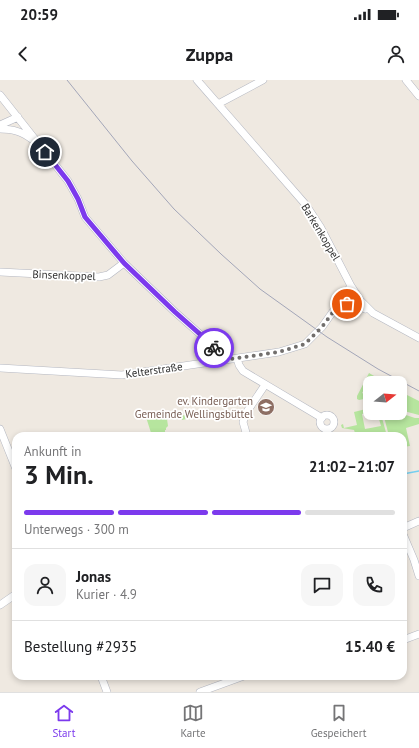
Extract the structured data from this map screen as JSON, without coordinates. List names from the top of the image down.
{
  "streets": {
    "street": ["Barkenkoppel", "Binsenkoppel", "Kelterstraße"]
  },
  "crossings": [
    ["Barkenkoppel", "Kelterstraße"]
  ],
  "places": {
    "school or university": ["ev. Kindergarten Gemeinde Wellingsbüttel"]
  },
  "north": "right",
  "page": {
    "status": "20:59",
    "header": "Zuppa",
    "heading": ["3 Min.", "Ankunft in", "21:02–21:07"],
    "panel": [
      "Jonas",
      "Kurier · 4.9",
      "Bestellung #2935",
      "15.40 €"
    ],
    "bar": "Unterwegs · 300 m",
    "tabs": ["Start", "Karte", "Gespeichert"]
  }
}
